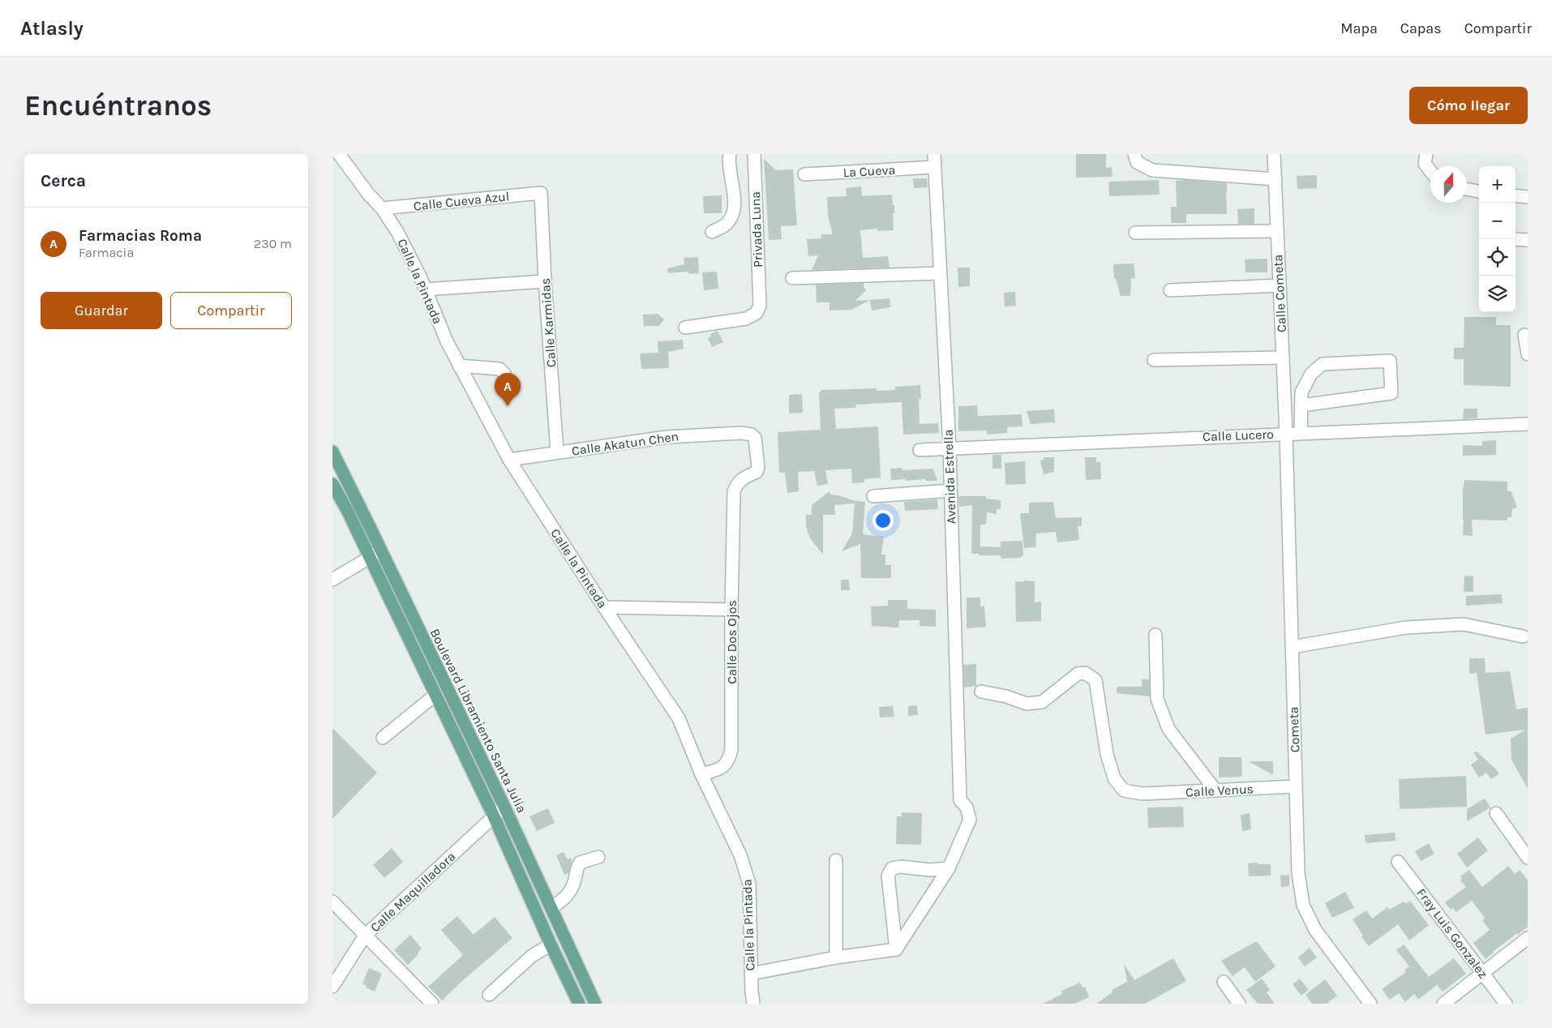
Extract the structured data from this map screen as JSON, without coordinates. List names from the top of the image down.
{
  "streets": {
    "main road": ["Boulevard Libramiento Santa Julia"],
    "street": [
      "La Cueva",
      "Calle Cueva Azul",
      "Privada Luna",
      "Calle la Pintada",
      "Calle Cometa",
      "Calle Karmidas",
      "Calle Lucero",
      "Calle Akatun Chen",
      "Avenida Estrella",
      "Calle Dos Ojos",
      "Cometa",
      "Calle Venus",
      "Calle Maquilladora",
      "Fray Luis Gonzalez"
    ]
  },
  "crossings": [
    ["La Cueva", "Avenida Estrella"],
    ["Calle Cueva Azul", "Calle la Pintada"],
    ["Calle Cueva Azul", "Calle Karmidas"],
    ["Calle la Pintada", "Calle Akatun Chen"],
    ["Calle la Pintada", "Calle Dos Ojos"],
    ["Calle Cometa", "Calle Lucero"],
    ["Calle Cometa", "Cometa"],
    ["Calle Karmidas", "Calle Akatun Chen"],
    ["Calle Lucero", "Avenida Estrella"],
    ["Calle Lucero", "Cometa"],
    ["Calle Akatun Chen", "Calle Dos Ojos"],
    ["Boulevard Libramiento Santa Julia", "Calle Maquilladora"],
    ["Cometa", "Calle Venus"]
  ],
  "north": "top",
  "page": {
    "header": "Atlasly",
    "nav": ["Mapa", "Capas", "Compartir"],
    "buttons": [
      "Cómo llegar",
      ["Guardar", "Compartir"]
    ],
    "title": "Encuéntranos",
    "heading": "Cerca",
    "map_buttons": ["+", "−"],
    "list": [
      {
        "mark": "A",
        "name": "Farmacias Roma",
        "note": "Farmacia",
        "value": "230 m"
      }
    ],
    "pins": "A"
  }
}
